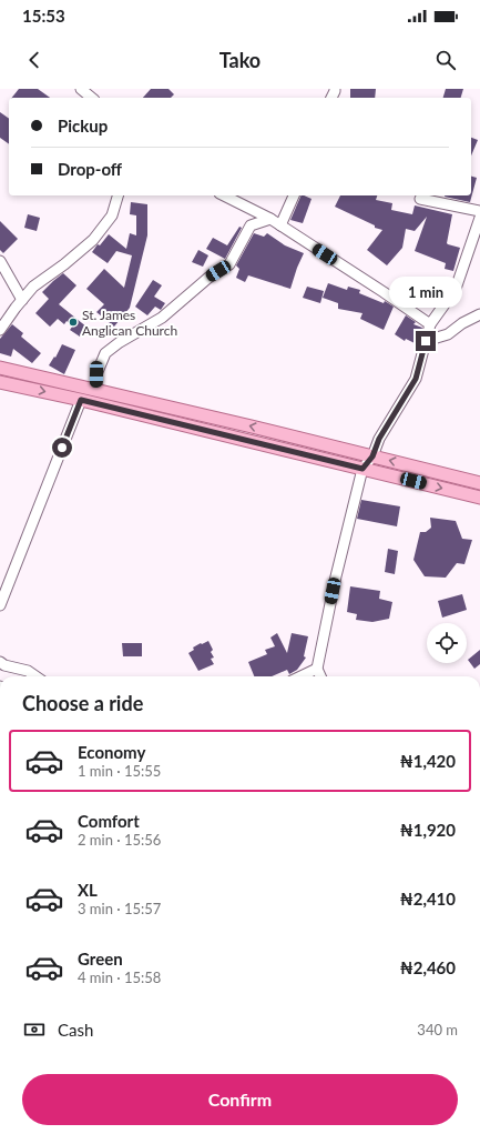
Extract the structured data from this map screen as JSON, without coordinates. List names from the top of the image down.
{
  "places": ["St. James Anglican Church"],
  "page": {
    "status": "15:53",
    "header": "Tako",
    "banner": ["Pickup", "Drop-off"],
    "bubble": "1 min",
    "heading": "Choose a ride",
    "list": [
      {
        "name": "Economy",
        "note": "1 min · 15:55",
        "value": "₦1,420"
      },
      {
        "name": "Comfort",
        "note": "2 min · 15:56",
        "value": "₦1,920"
      },
      {
        "name": "XL",
        "note": "3 min · 15:57",
        "value": "₦2,410"
      },
      {
        "name": "Green",
        "note": "4 min · 15:58",
        "value": "₦2,460"
      }
    ],
    "pay": ["Cash", "340 m"],
    "buttons": "Confirm"
  }
}
